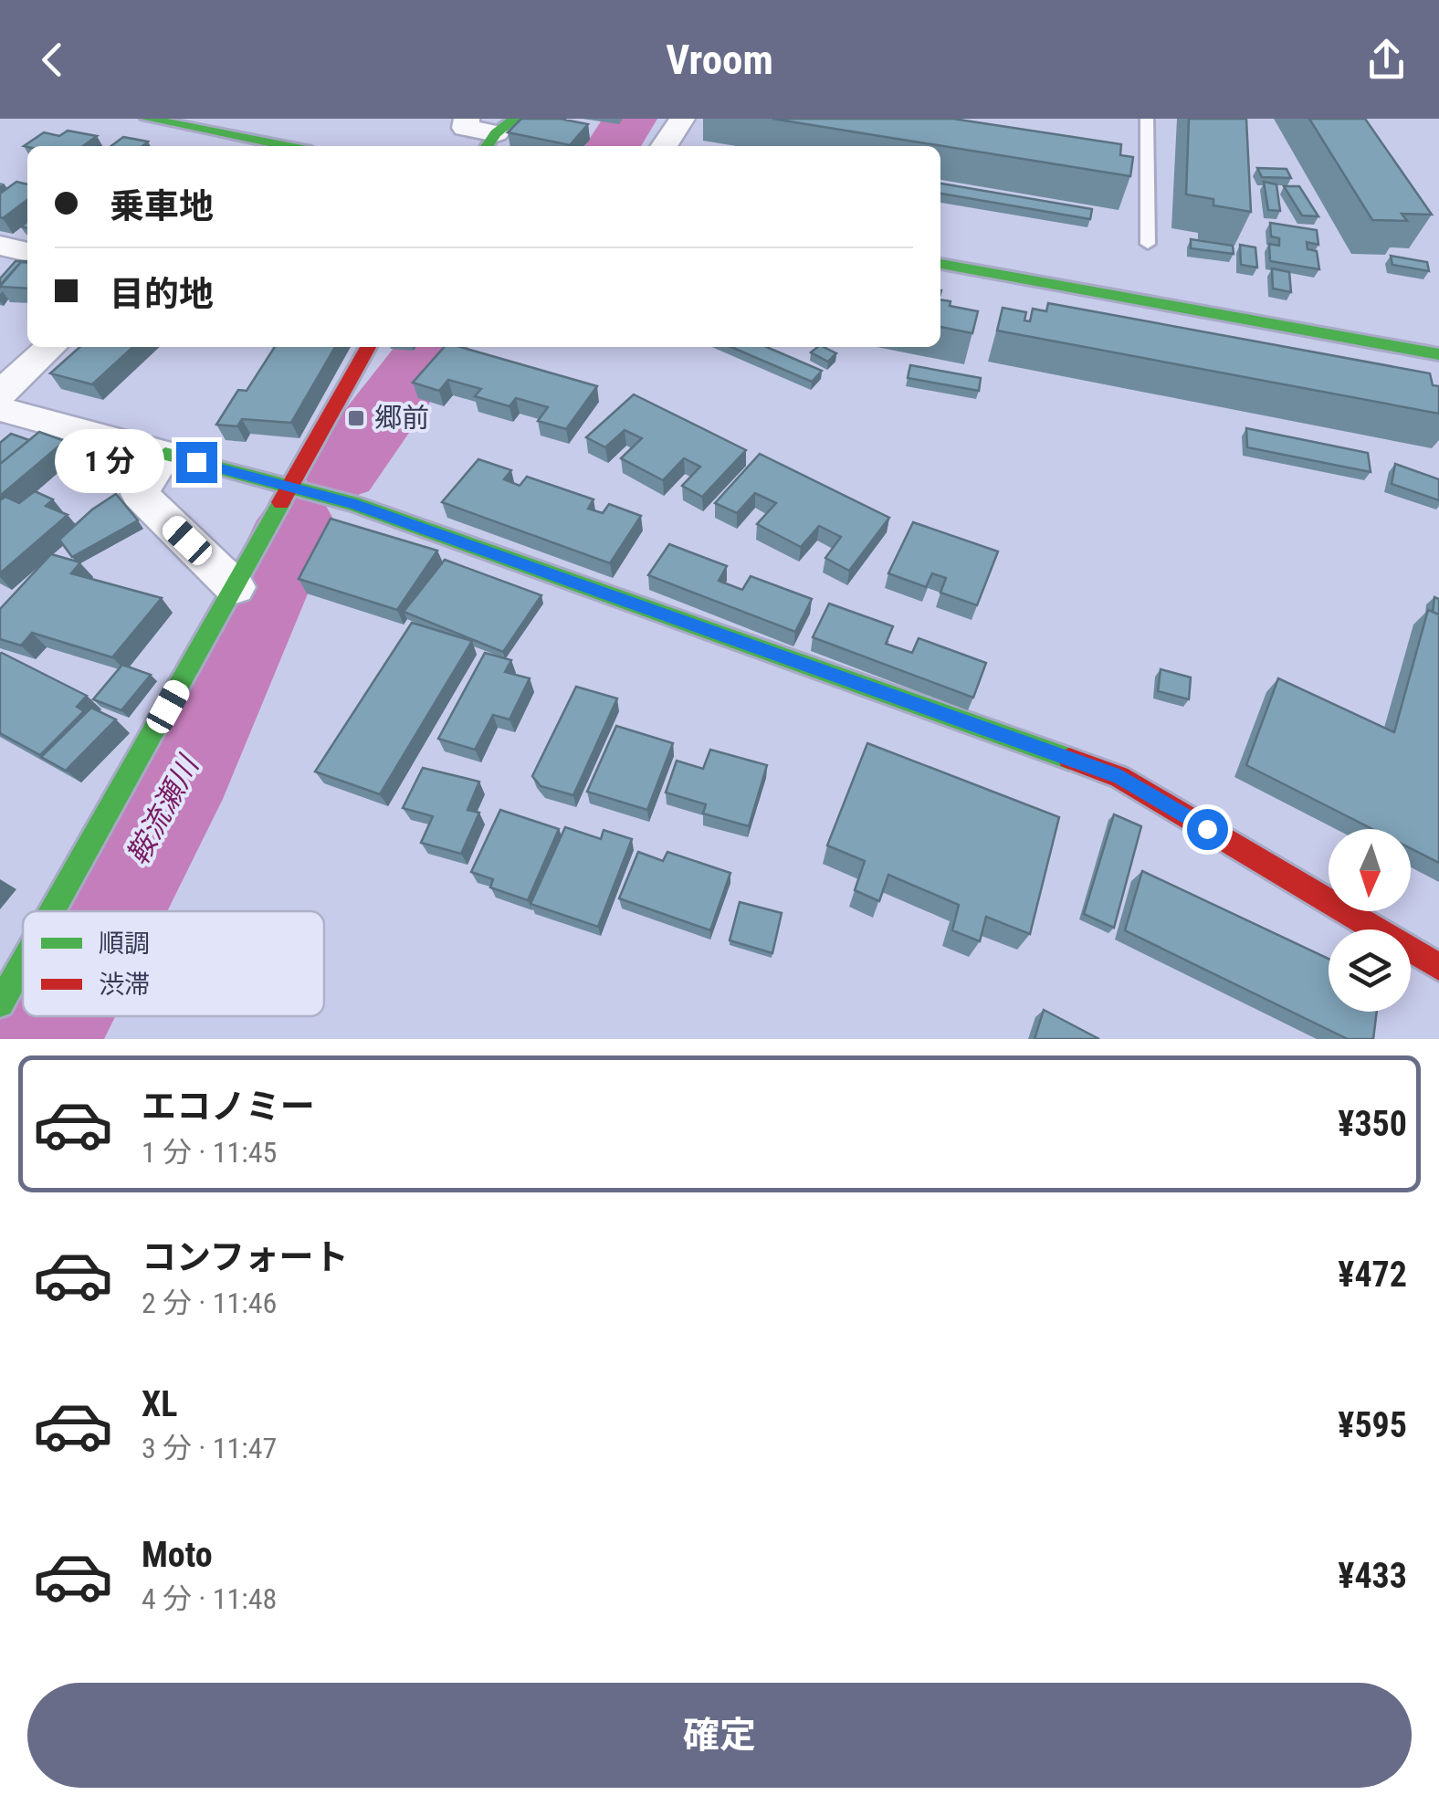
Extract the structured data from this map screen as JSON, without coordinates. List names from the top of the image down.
{
  "water": ["鞍流瀬川"],
  "places": {
    "transit": ["郷前"]
  },
  "legend": ["順調", "渋滞"],
  "north": "bottom",
  "page": {
    "header": "Vroom",
    "banner": ["乗車地", "目的地"],
    "bubble": "1 分",
    "list": [
      {
        "name": "エコノミー",
        "note": "1 分 · 11:45",
        "value": "¥350"
      },
      {
        "name": "コンフォート",
        "note": "2 分 · 11:46",
        "value": "¥472"
      },
      {
        "name": "XL",
        "note": "3 分 · 11:47",
        "value": "¥595"
      },
      {
        "name": "Moto",
        "note": "4 分 · 11:48",
        "value": "¥433"
      }
    ],
    "buttons": "確定"
  }
}
